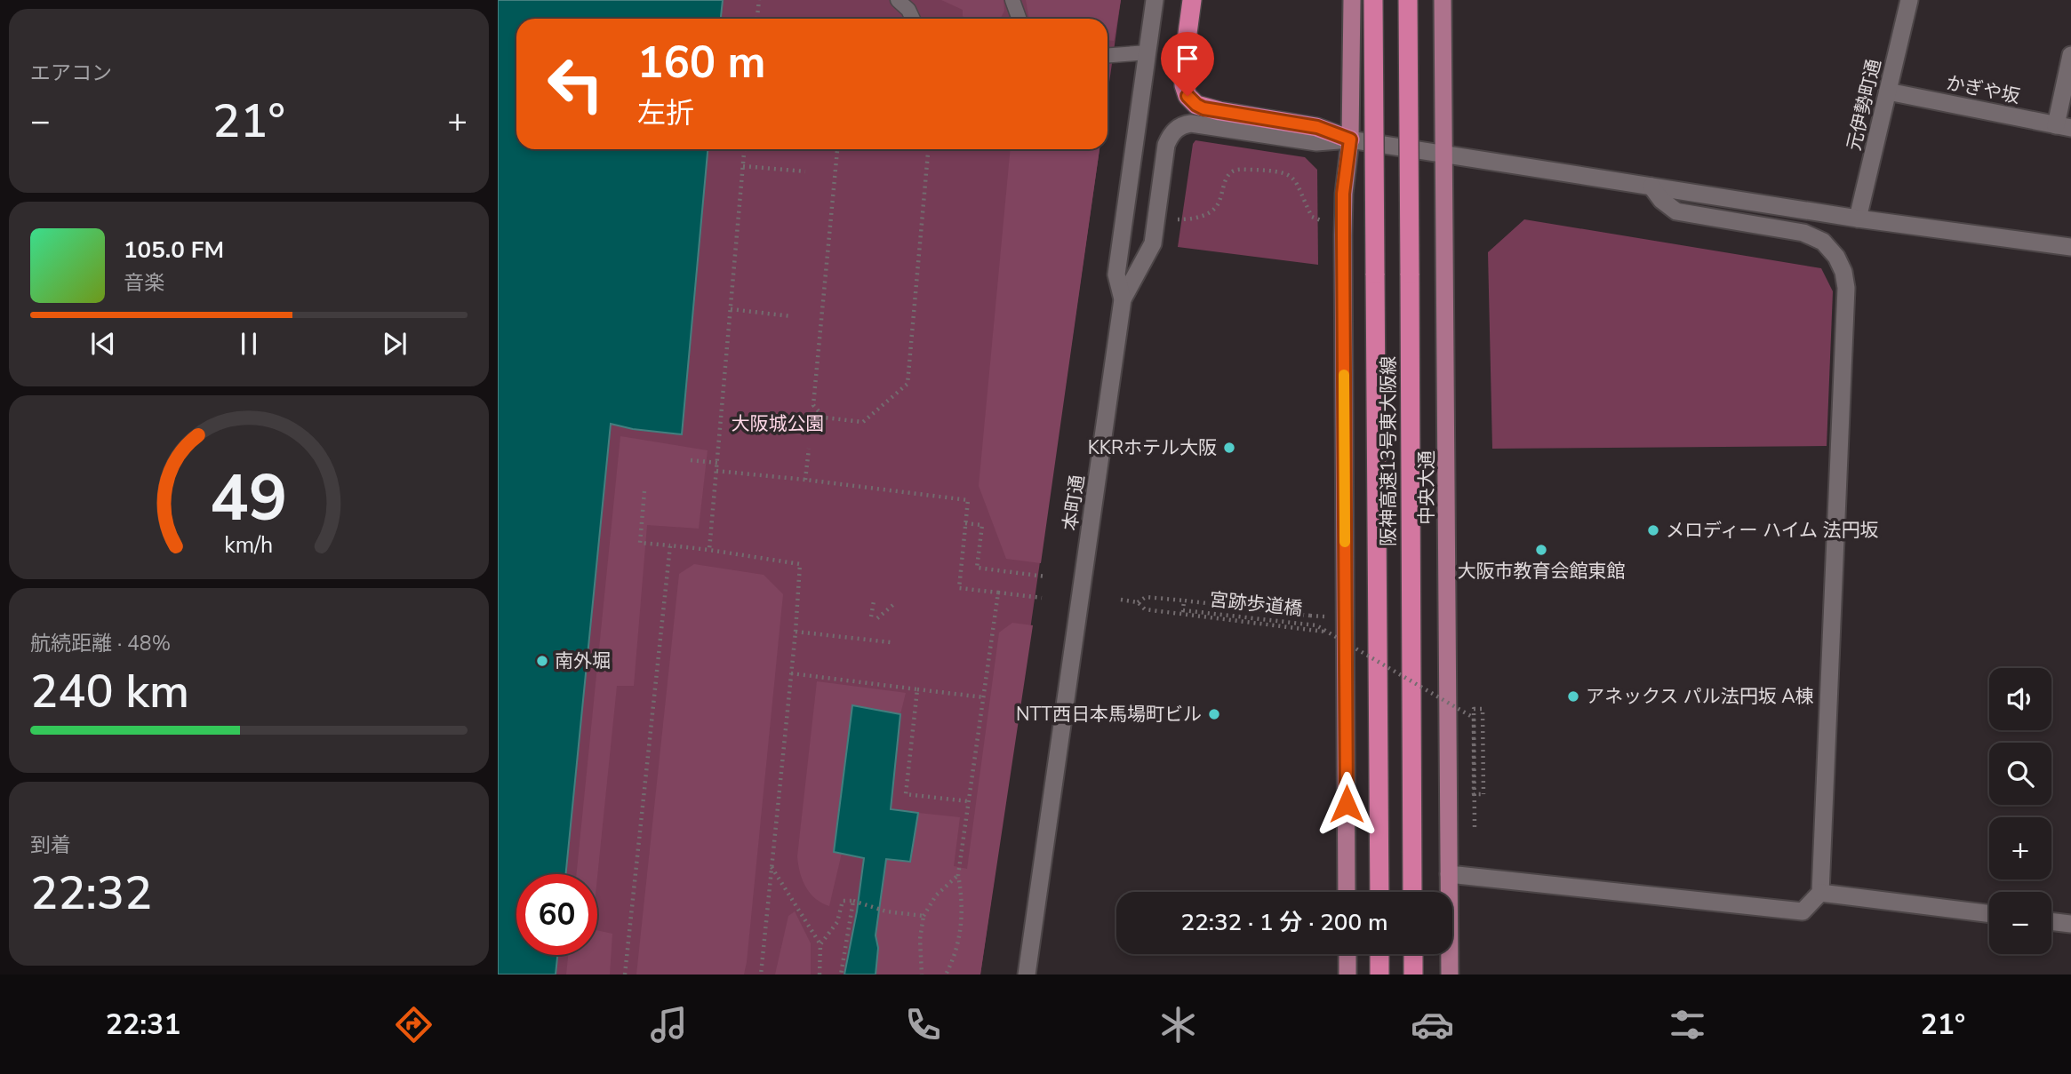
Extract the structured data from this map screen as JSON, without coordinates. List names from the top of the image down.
{
  "streets": {
    "highway": ["阪神高速13号東大阪線"],
    "main road": ["中央大通"],
    "street": ["かぎや坂", "元伊勢町通", "本町通"],
    "path": ["宮跡歩道橋"]
  },
  "crossings": [
    ["かぎや坂", "元伊勢町通"]
  ],
  "parks": ["大阪城公園"],
  "places": [
    "KKRホテル大阪",
    "メロディー ハイム 法円坂",
    "大阪市教育会館東館",
    "南外堀",
    "アネックス パル法円坂 A棟",
    "NTT西日本馬場町ビル"
  ],
  "page": {
    "tile": [
      "エアコン",
      ["航続距離 · 48%", "240 km"],
      ["到着", "22:32"]
    ],
    "turn": ["160 m", "左折"],
    "heat": ["−", "21°", "+"],
    "song": ["105.0 FM", "音楽"],
    "map_buttons": ["+", "−"],
    "limit": "60",
    "trip": "22:32 · 1 分 · 200 m",
    "tabs": ["22:31", "21°"],
    "gauge": ["49", "km/h"]
  }
}
